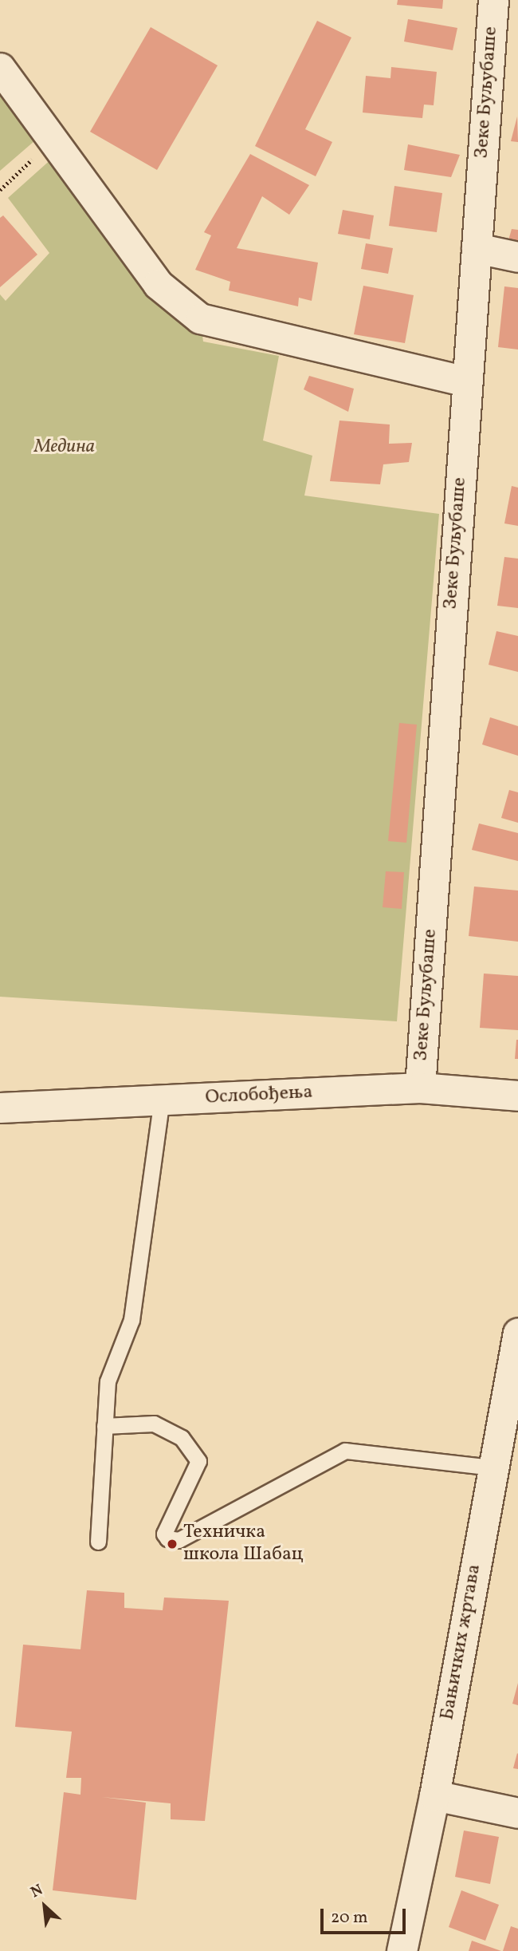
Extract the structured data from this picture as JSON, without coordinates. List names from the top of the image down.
{
  "streets": {
    "street": ["Зеке Буљубаше", "Ослобођења", "Бањичких жртава"]
  },
  "crossings": [
    ["Зеке Буљубаше", "Ослобођења"]
  ],
  "parks": ["Медина"],
  "places": ["Техничка школа Шабац"],
  "scale_bar": "20 m",
  "north": "top left"
}
